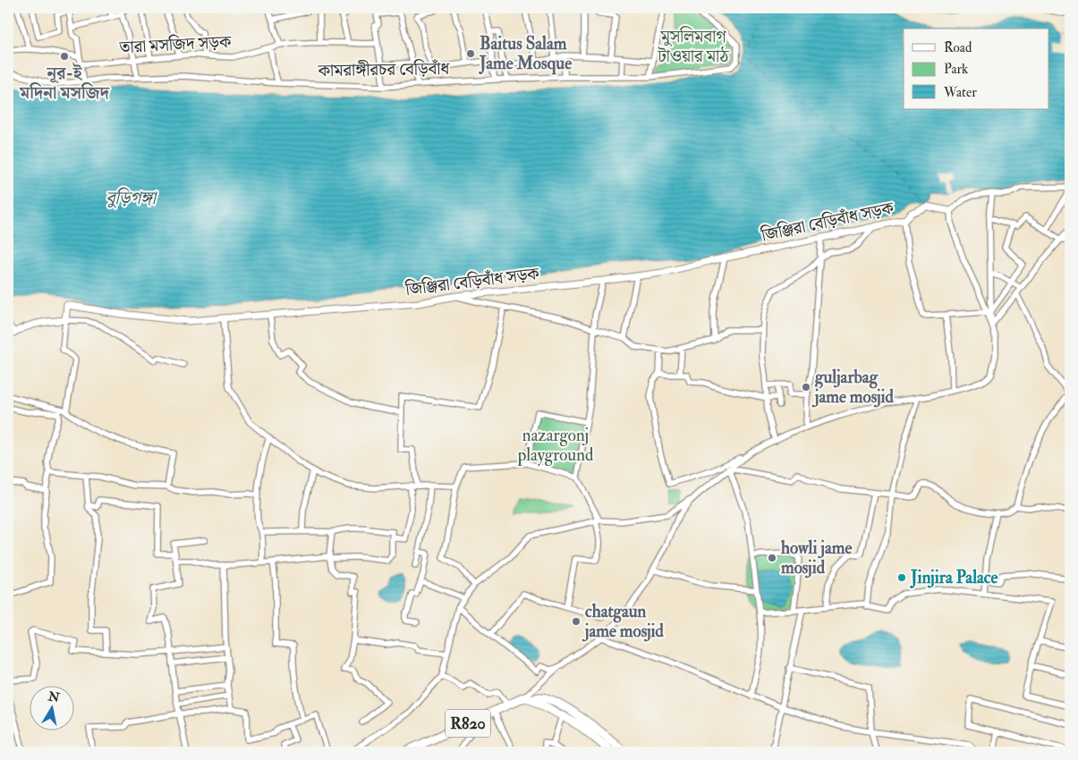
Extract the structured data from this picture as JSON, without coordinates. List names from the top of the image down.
{
  "streets": {
    "main road": ["R820"],
    "street": ["তারা মসজিদ সড়ক", "কামরাঙ্গীরচর বেড়িবাঁধ", "জিঞ্জিরা বেড়িবাঁধ সড়ক"]
  },
  "water": ["বুড়িগঙ্গা"],
  "parks": ["মুসলিমবাগ টাওয়ার মাঠ", "nazargonj playground"],
  "places": [
    "Baitus Salam Jame Mosque",
    "নূর-ই মদিনা মসজিদ",
    "guljarbag jame mosjid",
    "howli jame mosjid",
    "Jinjira Palace",
    "chatgaun jame mosjid"
  ],
  "legend": ["Road", "Park", "Water"],
  "north": "top"
}
